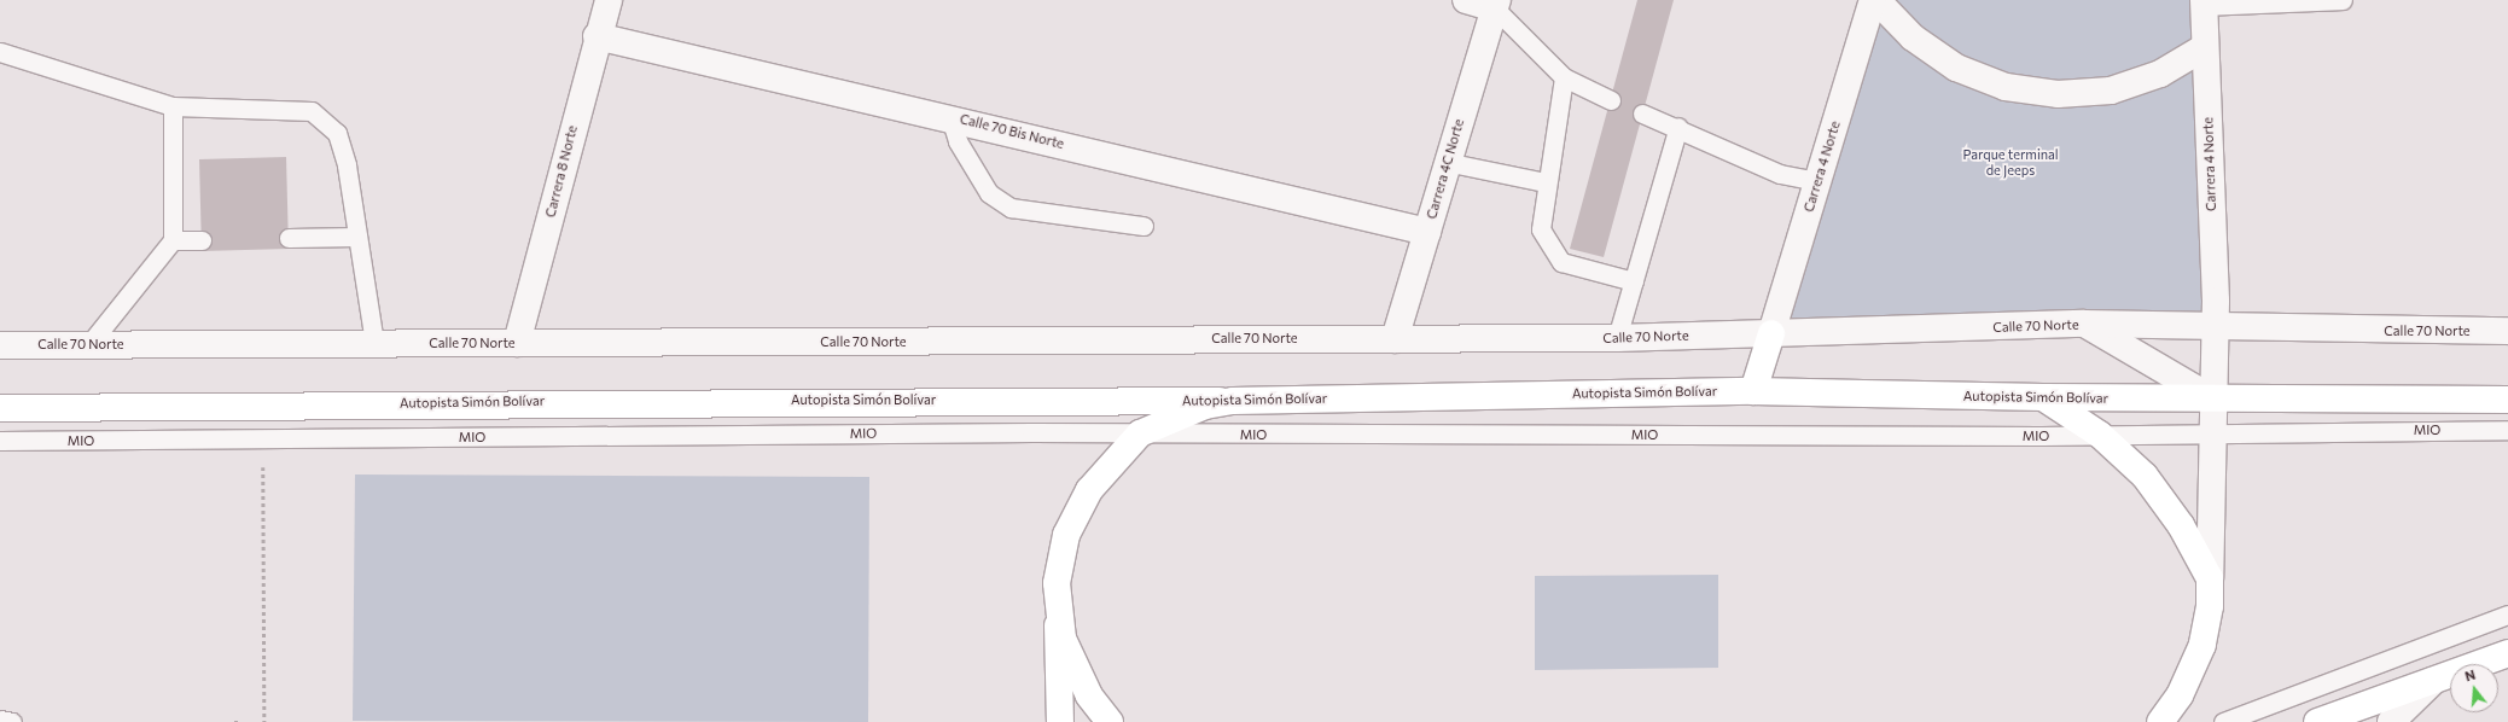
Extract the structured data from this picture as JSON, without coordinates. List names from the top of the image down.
{
  "streets": {
    "main road": ["Autopista Simón Bolívar"],
    "street": [
      "Calle 70 Bis Norte",
      "Carrera 4 Norte",
      "Carrera 4C Norte",
      "Carrera 8 Norte",
      "Calle 70 Norte"
    ],
    "lane": ["MIO"]
  },
  "crossings": [
    ["Calle 70 Bis Norte", "Carrera 4C Norte"],
    ["Calle 70 Bis Norte", "Carrera 8 Norte"],
    ["Carrera 4 Norte", "Calle 70 Norte"],
    ["Carrera 4 Norte", "Autopista Simón Bolívar"],
    ["Carrera 4 Norte", "MIO"],
    ["Carrera 4C Norte", "Calle 70 Norte"],
    ["Carrera 8 Norte", "Calle 70 Norte"]
  ],
  "parks": ["Parque terminal de Jeeps"],
  "north": "top"
}
